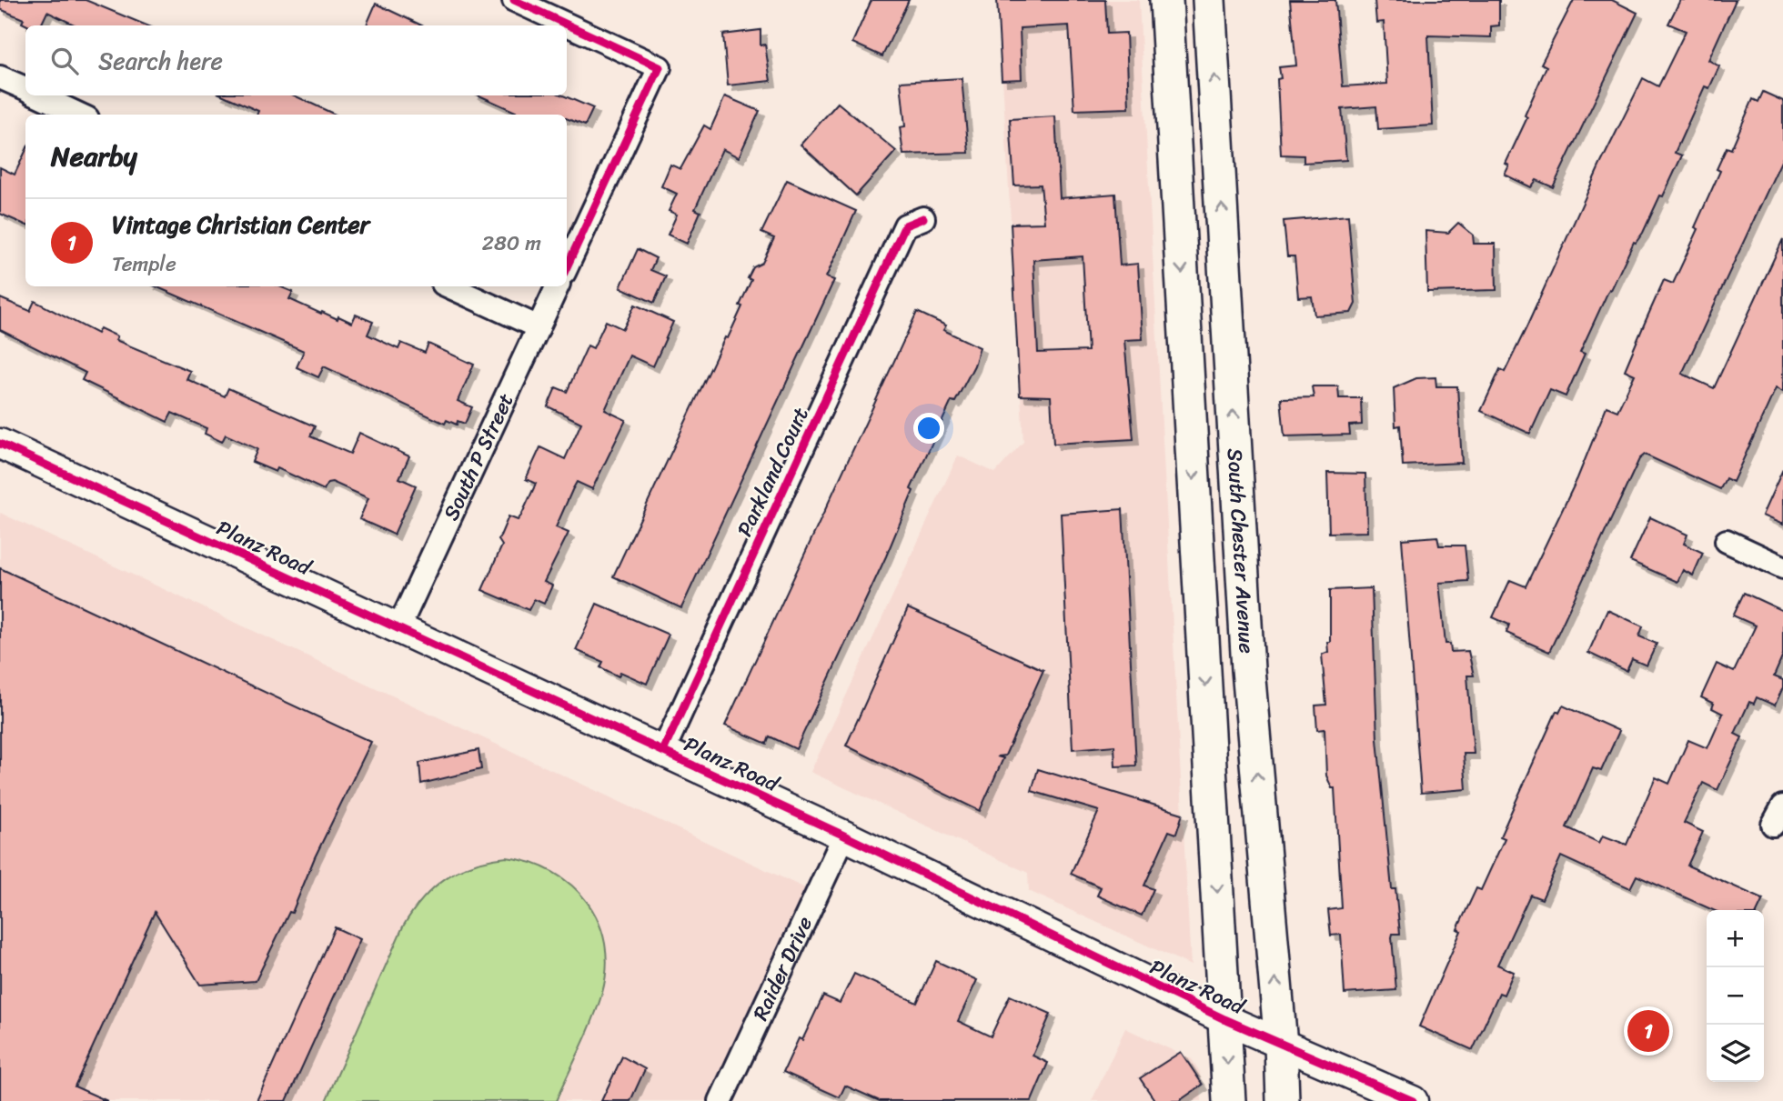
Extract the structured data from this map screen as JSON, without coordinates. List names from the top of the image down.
{
  "streets": {
    "main road": ["South Chester Avenue"],
    "street": [
      "South P Street",
      "Parkland Court",
      "Planz Road",
      "Raider Drive"
    ]
  },
  "crossings": [
    ["South P Street", "Planz Road"],
    ["Parkland Court", "Planz Road"],
    ["Planz Road", "South Chester Avenue"],
    ["Planz Road", "Raider Drive"]
  ],
  "page": {
    "search": "Search here",
    "heading": "Nearby",
    "list": [
      {
        "mark": "1",
        "name": "Vintage Christian Center",
        "note": "Temple",
        "value": "280 m"
      }
    ],
    "map_buttons": ["+", "−"],
    "pins": "1"
  }
}
